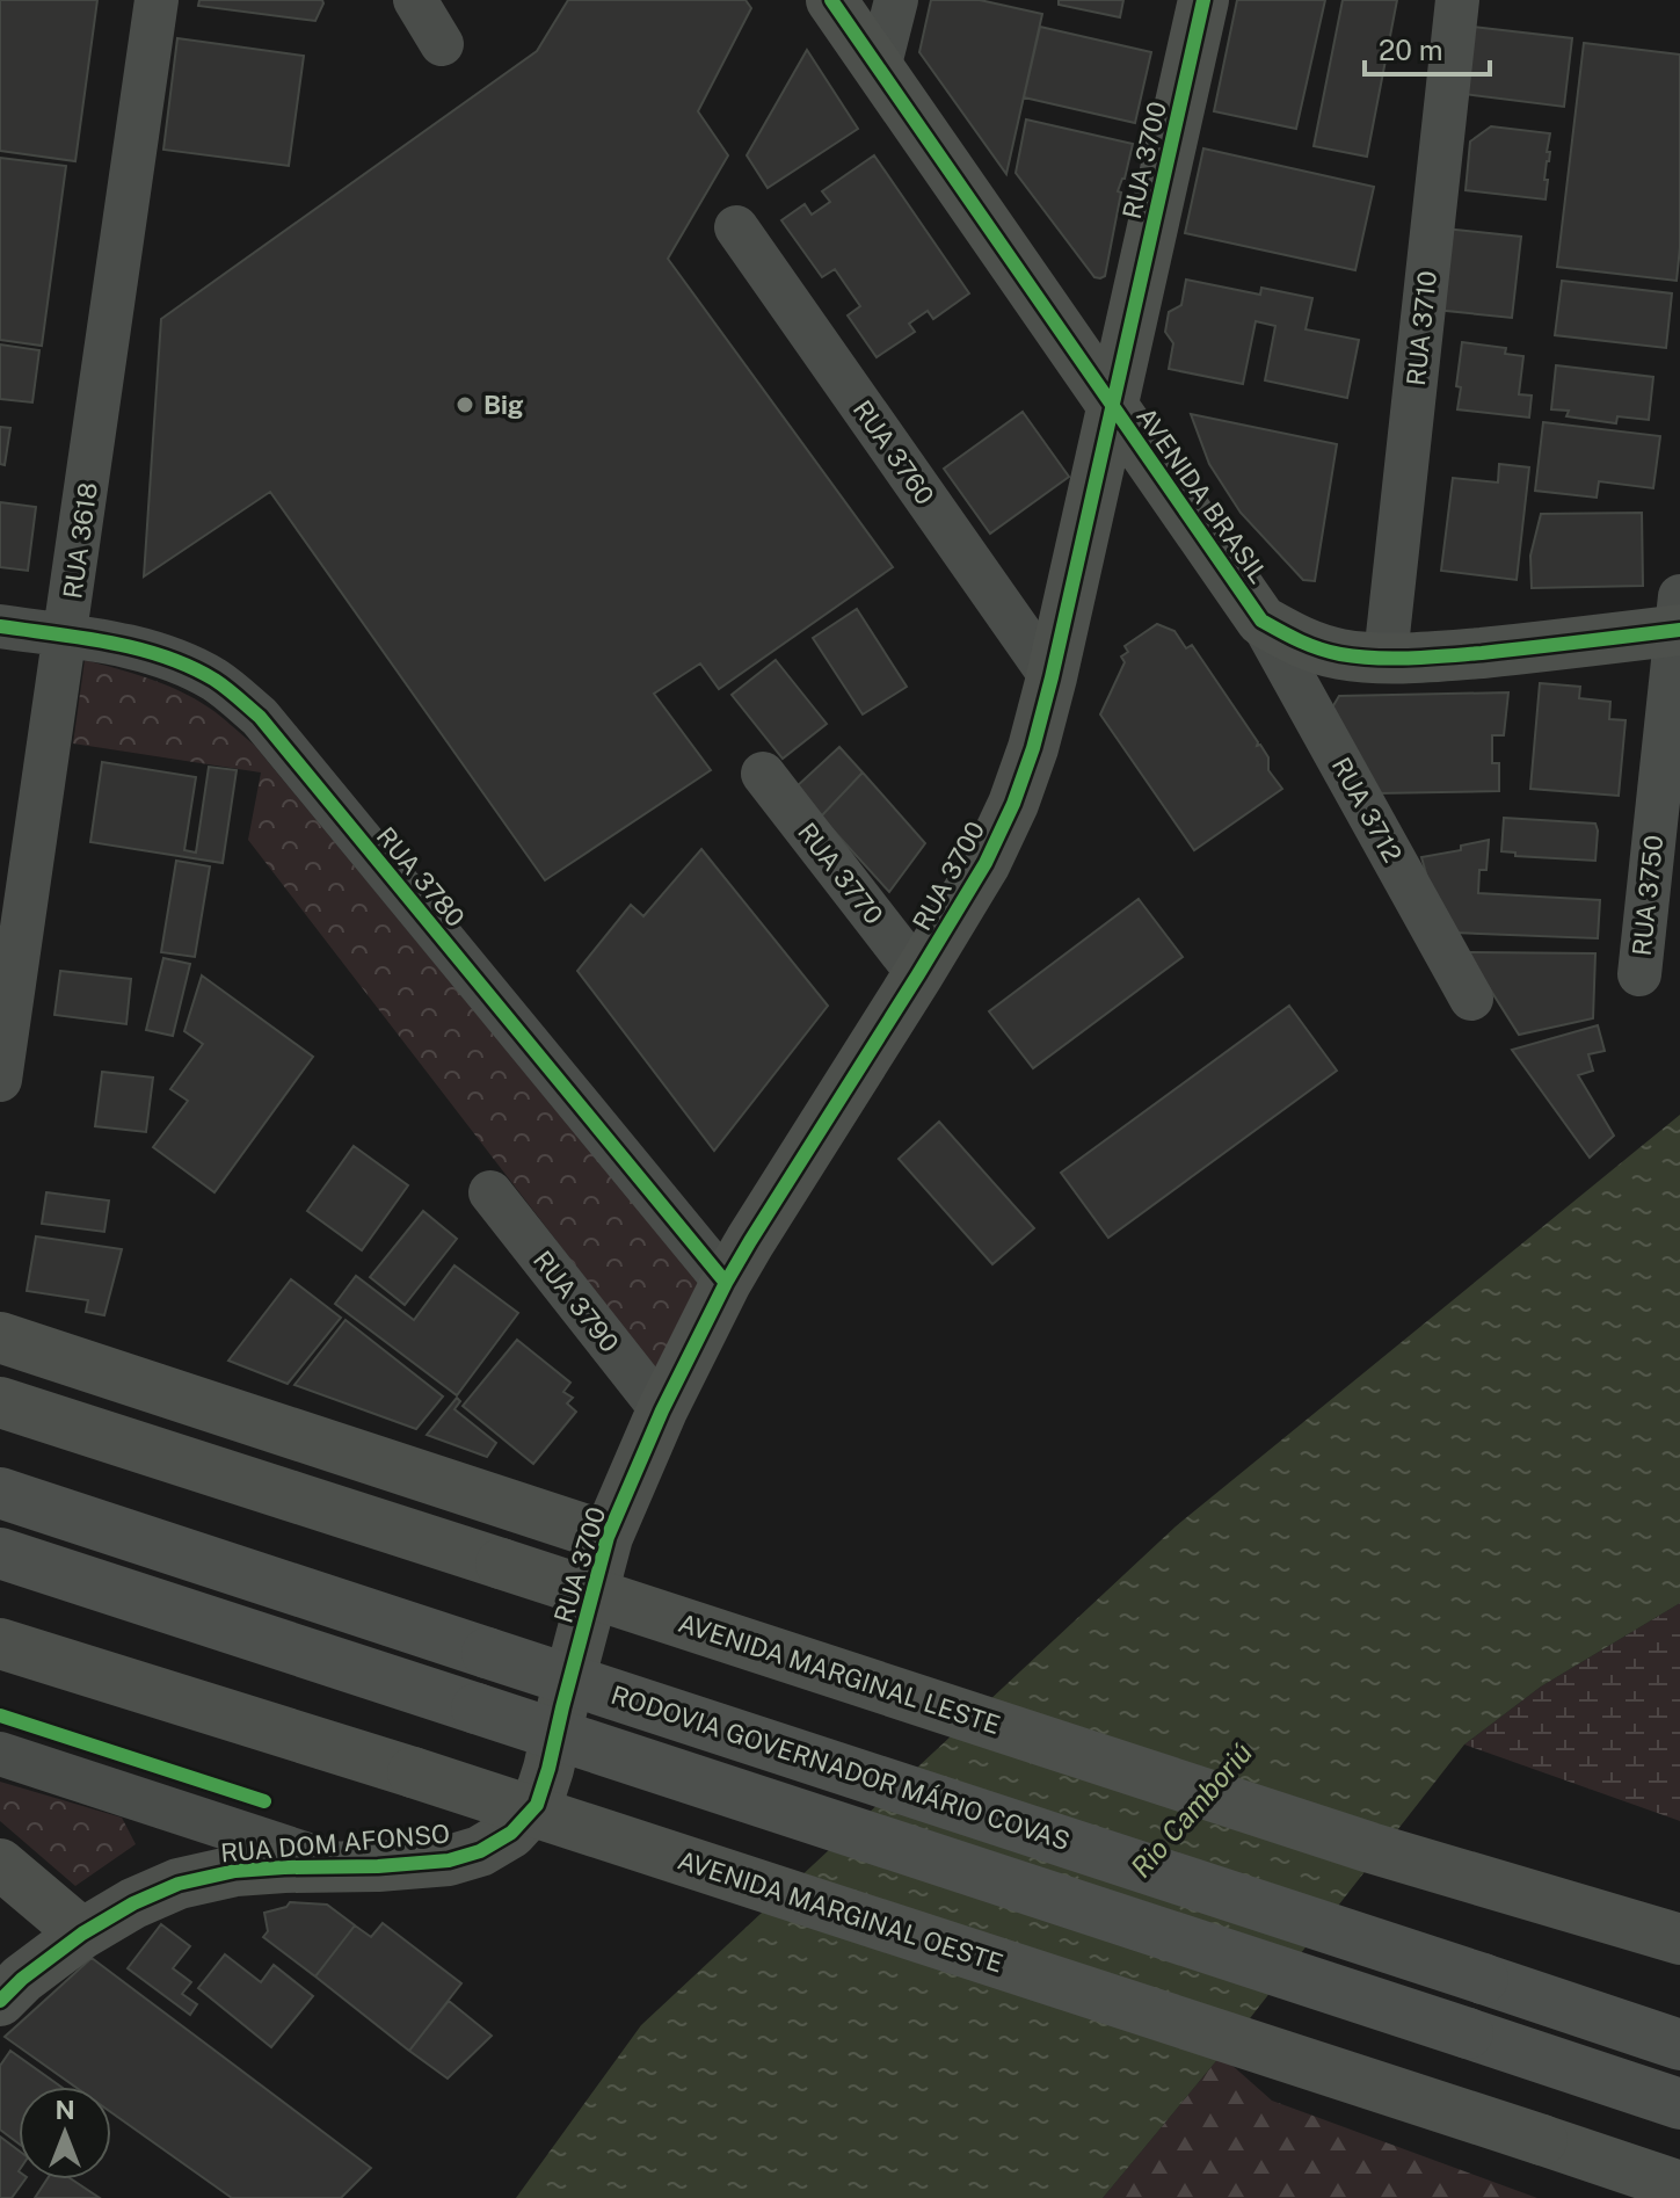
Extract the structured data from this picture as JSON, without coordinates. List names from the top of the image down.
{
  "streets": {
    "highway": ["RODOVIA GOVERNADOR MÁRIO COVAS"],
    "main road": [
      "RUA 3700",
      "AVENIDA BRASIL",
      "AVENIDA MARGINAL LESTE",
      "RUA DOM AFONSO",
      "AVENIDA MARGINAL OESTE"
    ],
    "street": [
      "RUA 3710",
      "RUA 3760",
      "RUA 3618",
      "RUA 3712",
      "RUA 3770",
      "RUA 3780",
      "RUA 3750",
      "RUA 3790"
    ]
  },
  "crossings": [
    ["RUA 3700", "RUA 3760"],
    ["RUA 3700", "AVENIDA BRASIL"],
    ["RUA 3700", "RUA 3770"],
    ["RUA 3700", "RUA 3780"],
    ["RUA 3700", "RUA 3790"],
    ["RUA 3700", "RUA DOM AFONSO"],
    ["RUA 3710", "AVENIDA BRASIL"],
    ["AVENIDA BRASIL", "RUA 3712"],
    ["AVENIDA BRASIL", "RUA 3750"],
    ["RUA 3618", "RUA 3780"]
  ],
  "water": ["Rio Camboriú"],
  "places": ["Big"],
  "scale_bar": "20 m",
  "north": "top"
}
